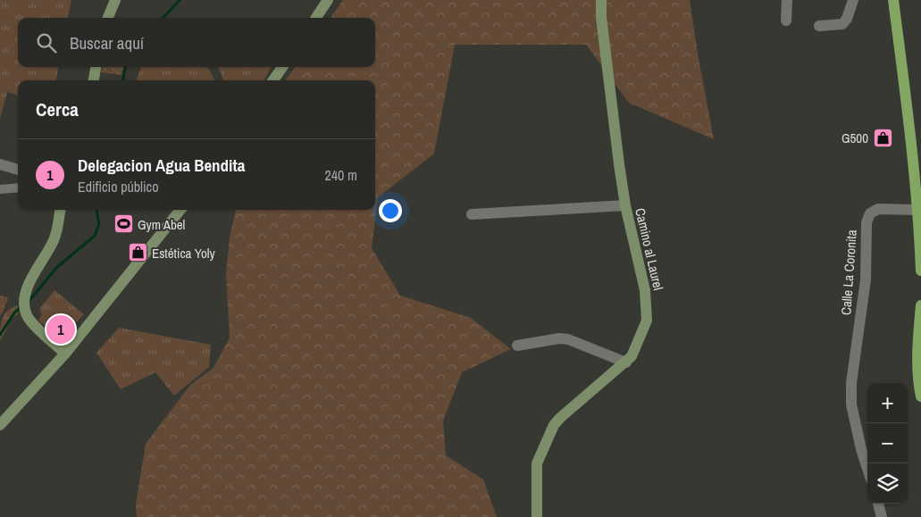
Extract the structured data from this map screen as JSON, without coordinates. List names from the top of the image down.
{
  "streets": {
    "main road": ["Camino al Laurel"],
    "street": ["Calle La Coronita"]
  },
  "places": {
    "shop": ["G500", "Estética Yoly"],
    "sports": ["Gym Abel"]
  },
  "page": {
    "search": "Buscar aquí",
    "heading": "Cerca",
    "list": [
      {
        "mark": "1",
        "name": "Delegacion Agua Bendita",
        "note": "Edificio público",
        "value": "240 m"
      }
    ],
    "pins": "1",
    "map_buttons": ["+", "−"]
  }
}
